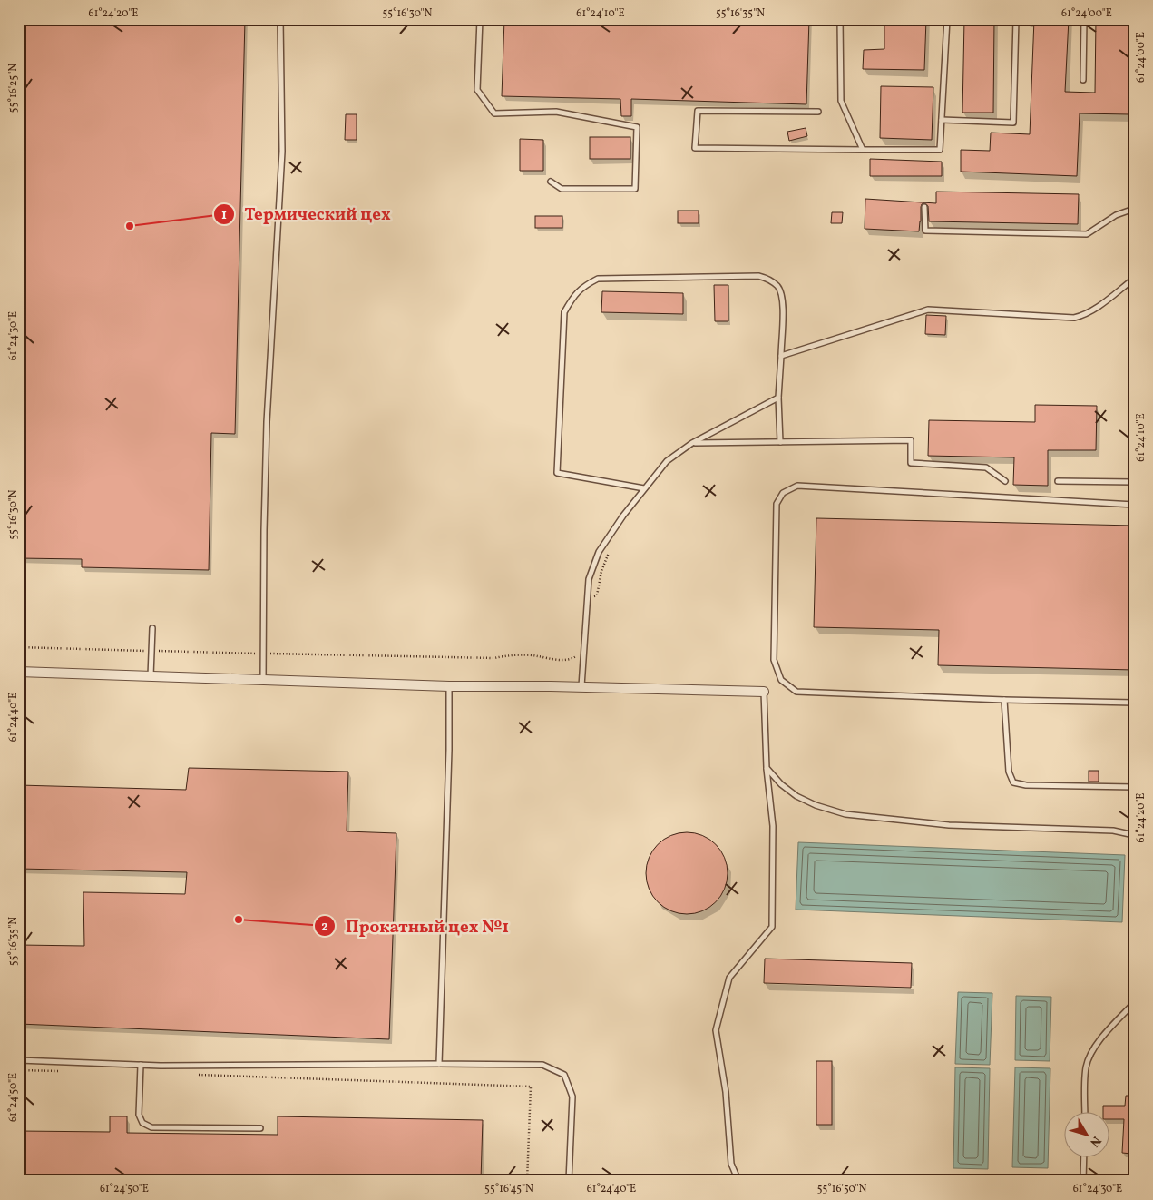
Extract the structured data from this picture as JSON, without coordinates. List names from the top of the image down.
{
  "places": ["Термический цех", "Прокатный цех №1"],
  "north": "bottom right",
  "coordinates": [
    "61°24'20\"E",
    "55°16'30\"N",
    "61°24'10\"E",
    "55°16'35\"N",
    "61°24'00\"E",
    "55°16'25\"N",
    "61°24'30\"E",
    "61°24'40\"E",
    "61°24'50\"E",
    "55°16'45\"N",
    "55°16'50\"N"
  ]
}
